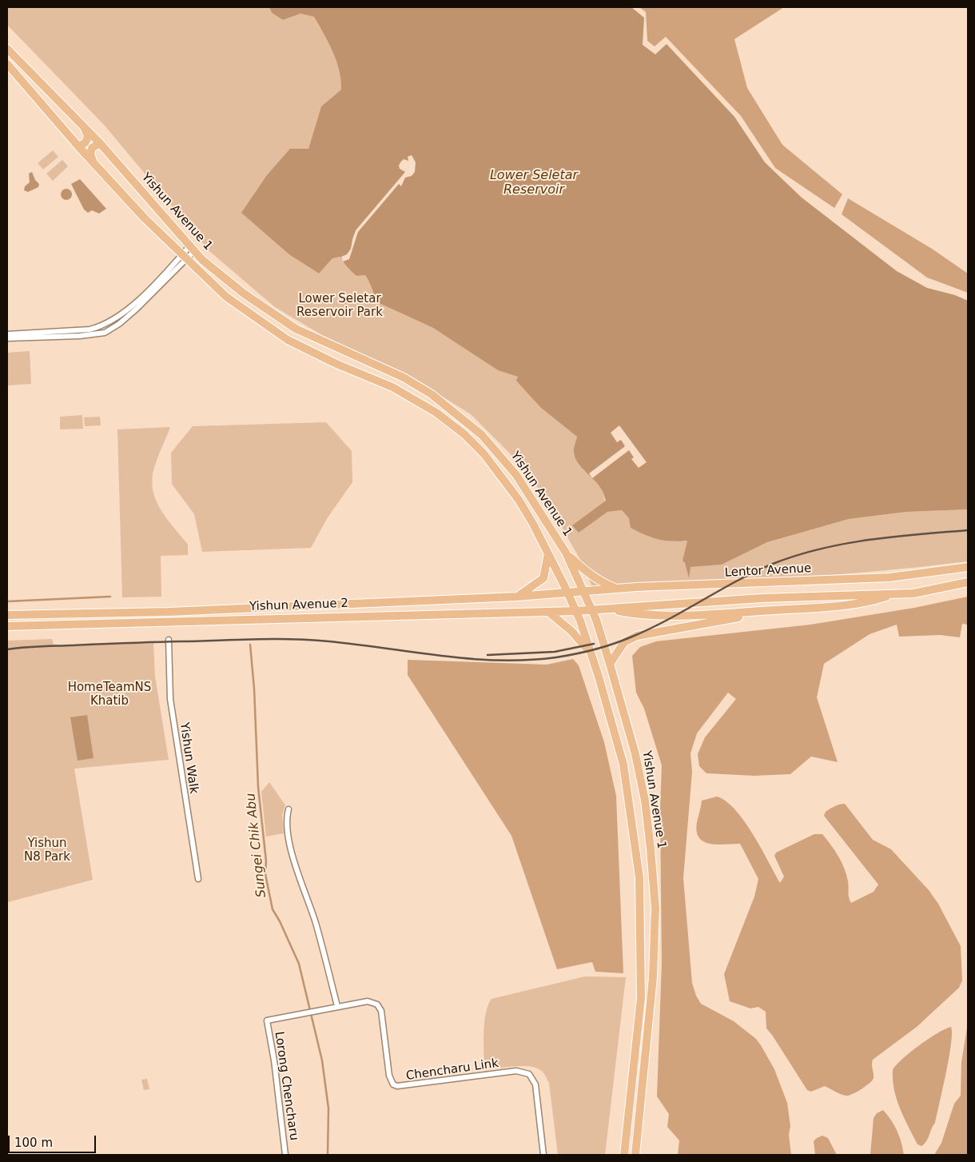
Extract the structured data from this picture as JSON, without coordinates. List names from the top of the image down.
{
  "streets": {
    "main road": ["Yishun Avenue 1", "Lentor Avenue", "Yishun Avenue 2"],
    "street": ["Yishun Walk", "Chencharu Link", "Lorong Chencharu"]
  },
  "crossings": [
    ["Yishun Avenue 1", "Lentor Avenue"],
    ["Yishun Avenue 1", "Yishun Avenue 2"],
    ["Lentor Avenue", "Yishun Avenue 2"],
    ["Chencharu Link", "Lorong Chencharu"]
  ],
  "water": ["Lower Seletar Reservoir", "Sungei Chik Abu"],
  "parks": ["Lower Seletar Reservoir Park", "HomeTeamNS Khatib", "Yishun N8 Park"],
  "scale_bar": "100 m"
}
